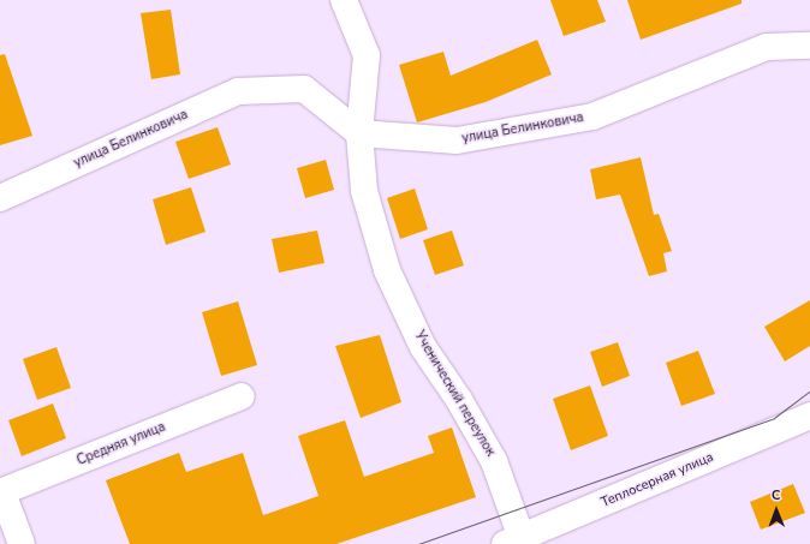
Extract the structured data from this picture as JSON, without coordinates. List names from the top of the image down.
{
  "streets": {
    "street": [
      "улица Белинковича",
      "Ученический переулок",
      "Средняя улица",
      "Теплосерная улица"
    ]
  },
  "crossings": [
    ["улица Белинковича", "Ученический переулок"],
    ["Ученический переулок", "Теплосерная улица"]
  ],
  "north": "top"
}
